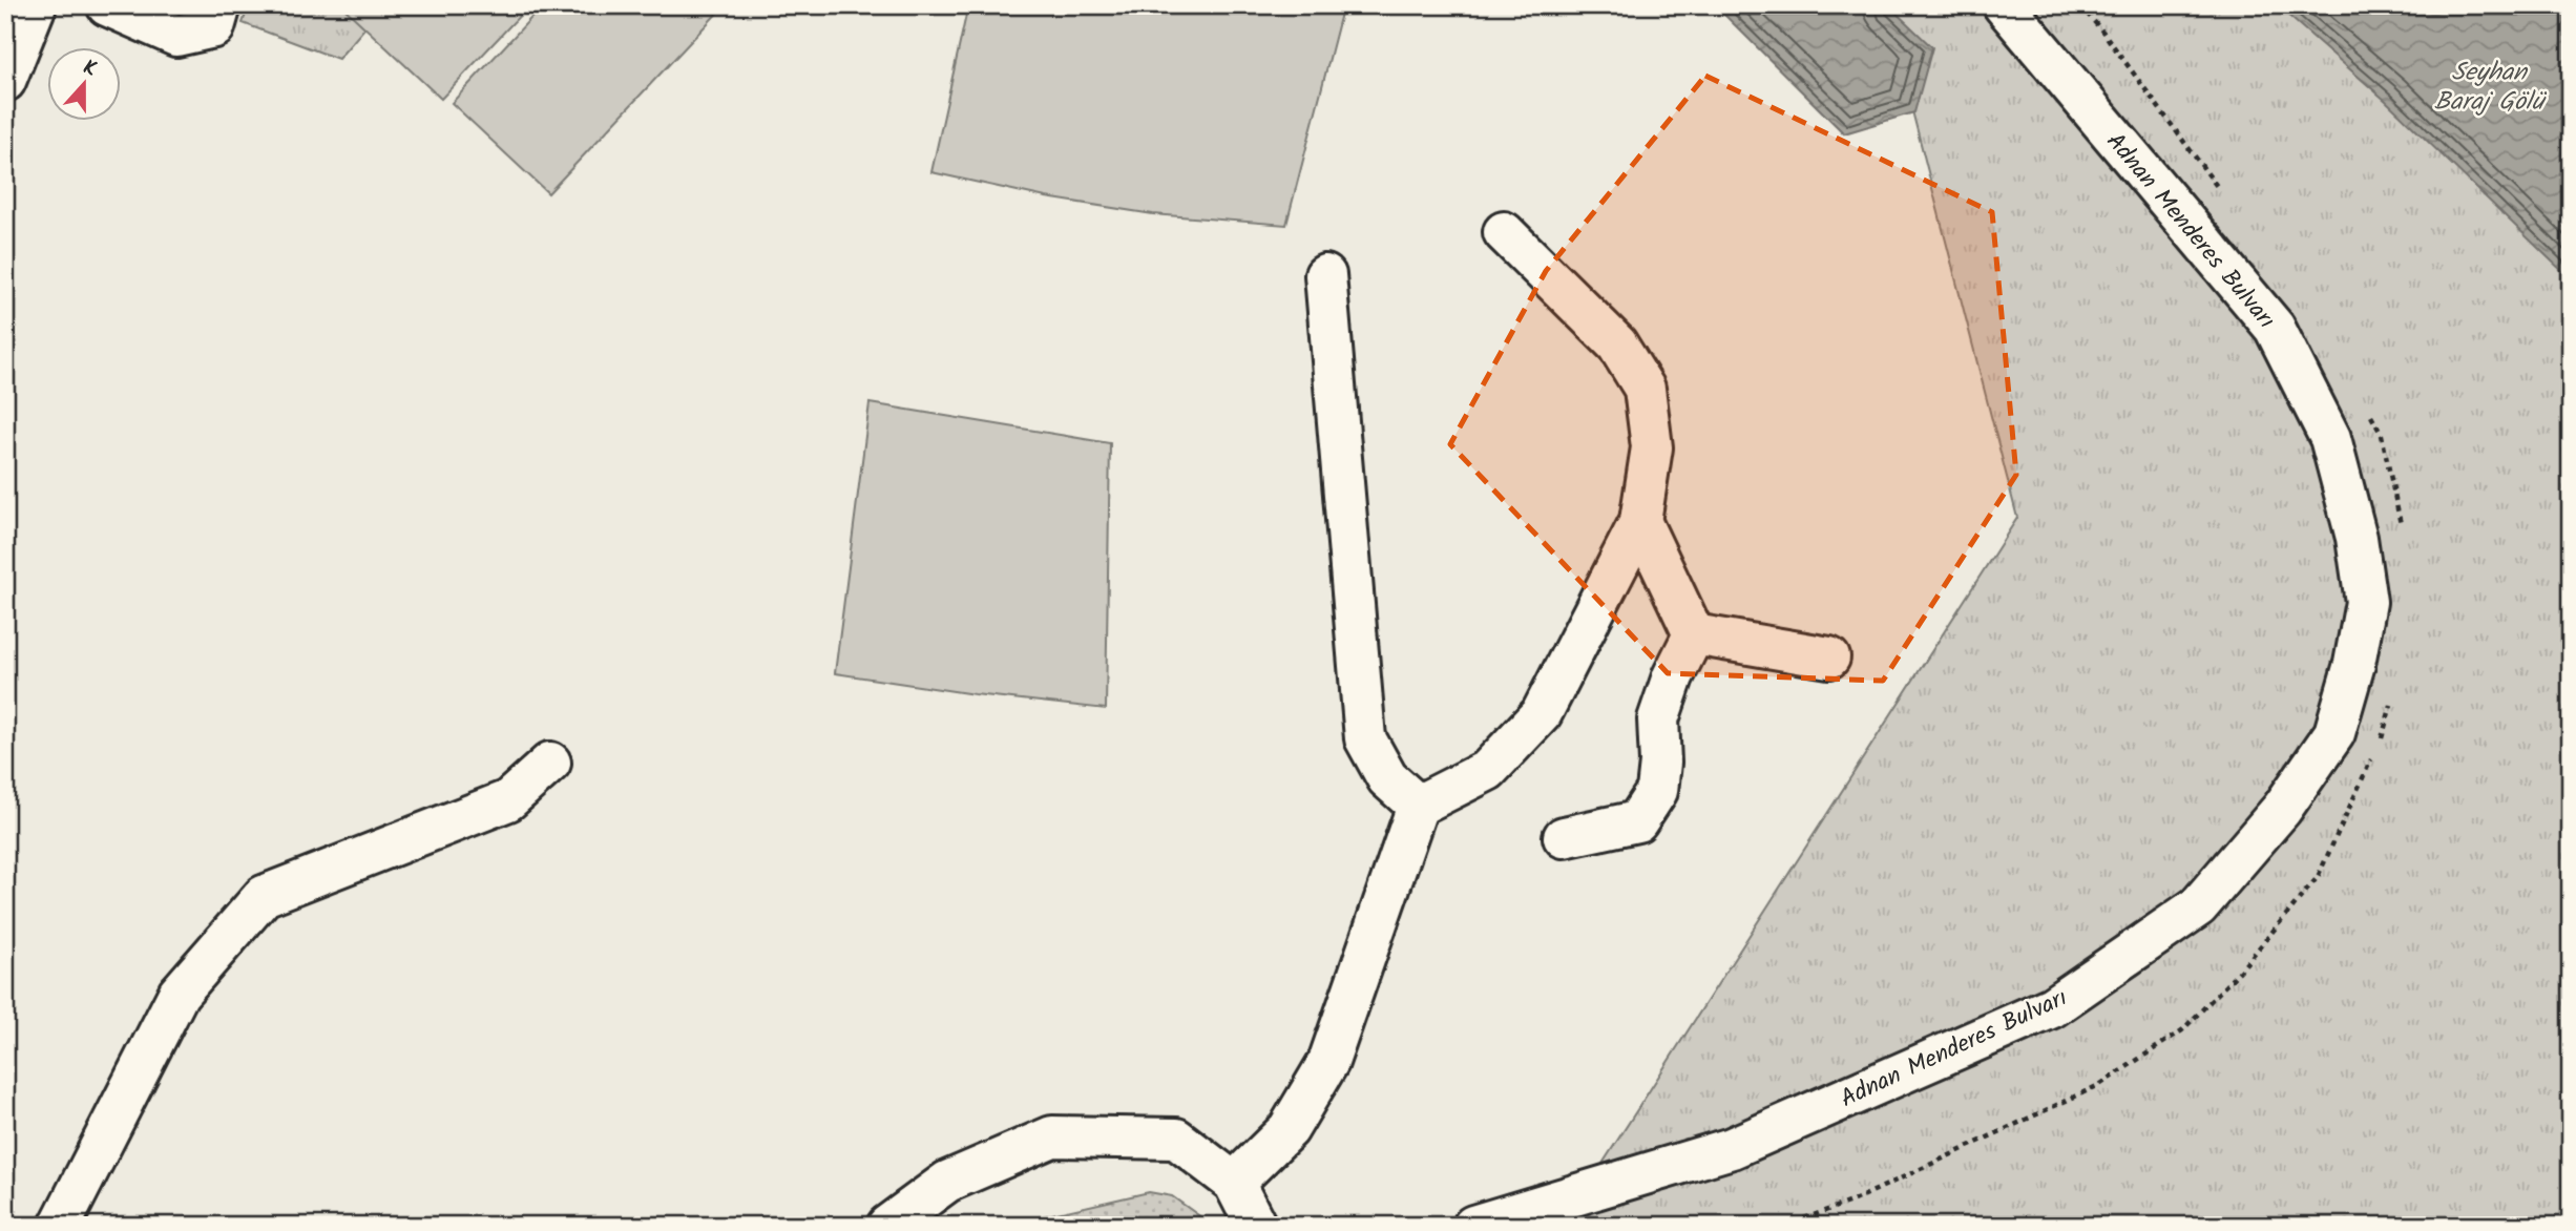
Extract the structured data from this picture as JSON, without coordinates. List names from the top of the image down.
{
  "streets": {
    "street": ["Adnan Menderes Bulvarı"]
  },
  "water": ["Seyhan Baraj Gölü"],
  "north": "top"
}
